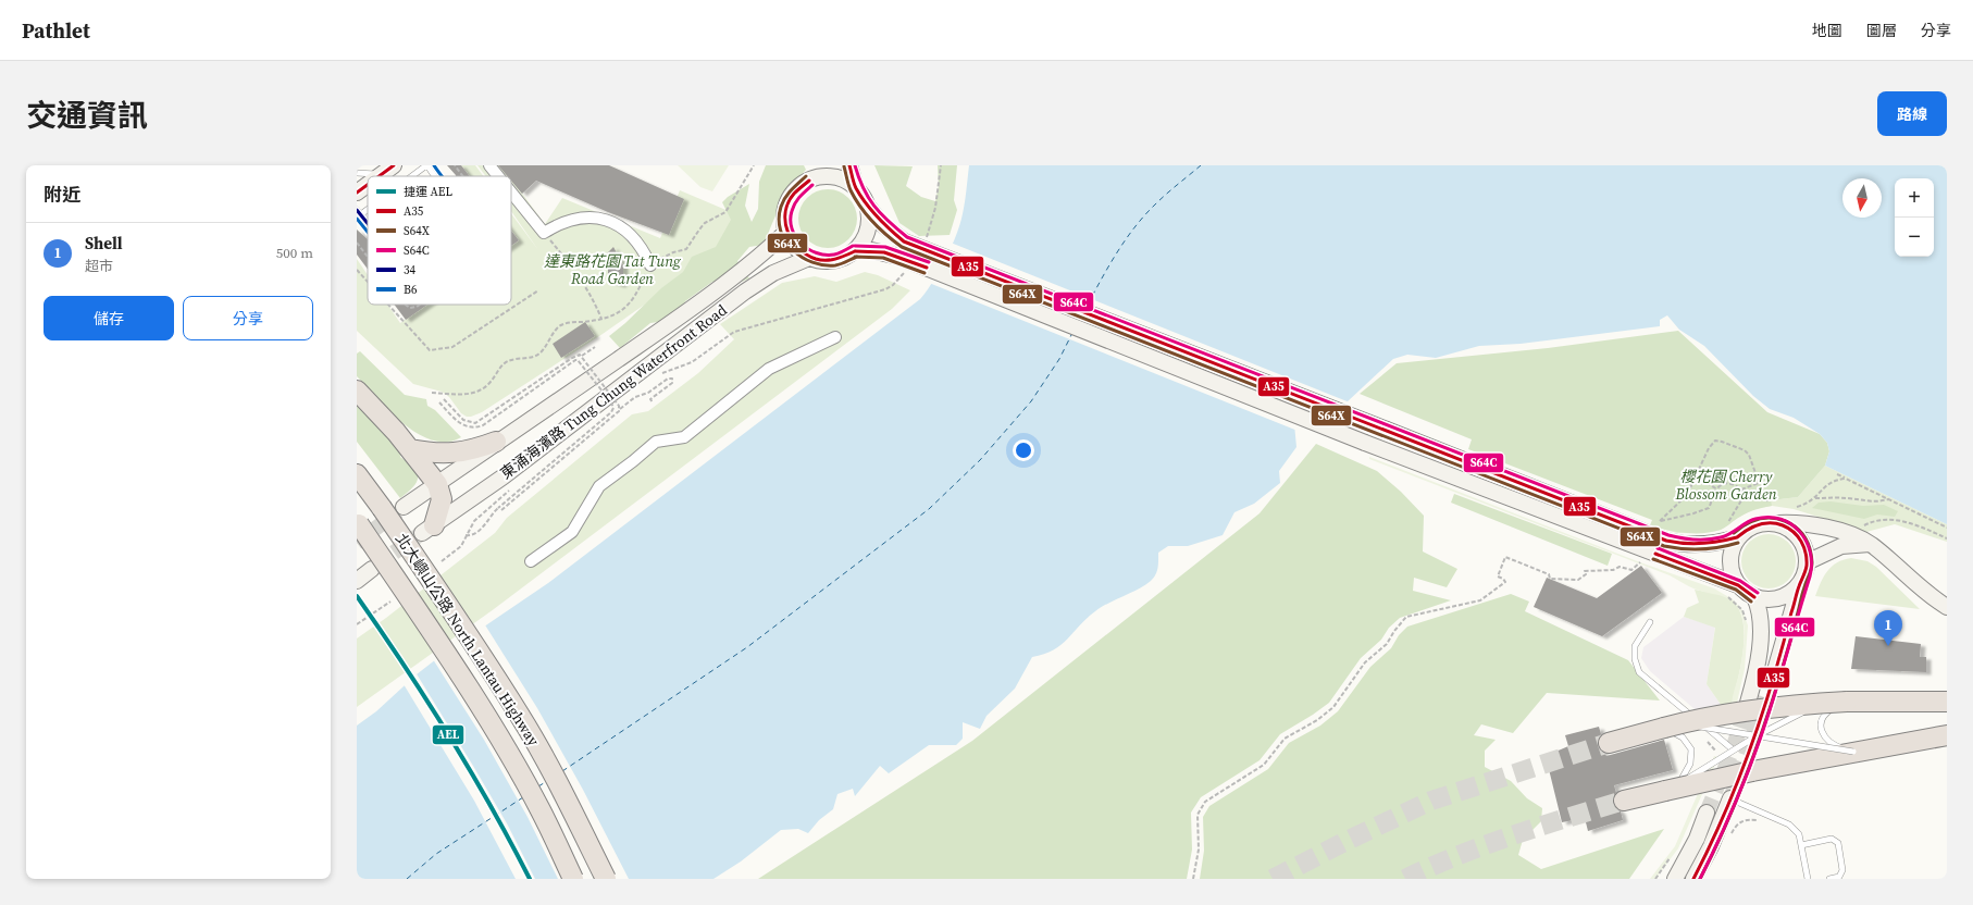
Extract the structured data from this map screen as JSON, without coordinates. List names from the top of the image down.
{
  "streets": {
    "highway": ["北大嶼山公路 North Lantau Highway"],
    "main road": ["東涌海濱路 Tung Chung Waterfront Road"]
  },
  "parks": ["達東路花園 Tat Tung Road Garden", "櫻花園 Cherry Blossom Garden"],
  "lines": [
    "transit line A35",
    "transit line S64C",
    "transit line B6",
    "transit line S64X",
    "transit line 34",
    "metro line AEL"
  ],
  "legend": [
    "捷運 AEL",
    "A35",
    "S64X",
    "S64C",
    "34",
    "B6"
  ],
  "north": "bottom",
  "page": {
    "header": "Pathlet",
    "nav": ["地圖", "圖層", "分享"],
    "title": "交通資訊",
    "buttons": [
      "路線",
      ["儲存", "分享"]
    ],
    "heading": "附近",
    "map_buttons": ["+", "−"],
    "list": [
      {
        "mark": "1",
        "name": "Shell",
        "note": "超市",
        "value": "500 m"
      }
    ],
    "pins": "1"
  }
}
